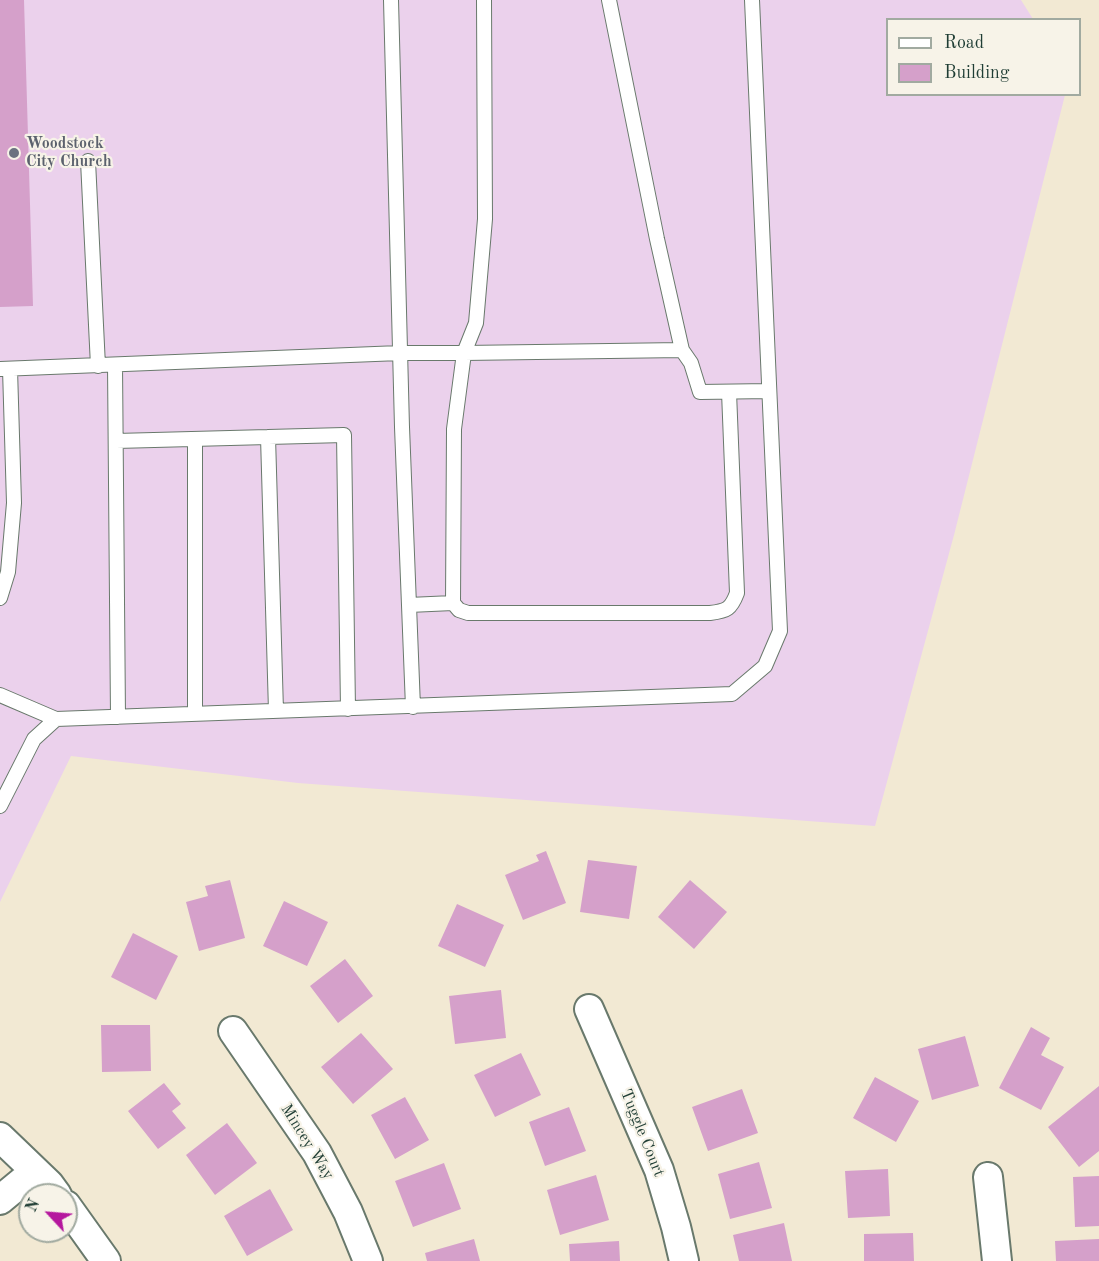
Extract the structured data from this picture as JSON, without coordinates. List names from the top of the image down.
{
  "streets": {
    "street": ["Tuggle Court", "Mincey Way"]
  },
  "places": ["Woodstock City Church"],
  "legend": ["Road", "Building"],
  "north": "top left"
}
